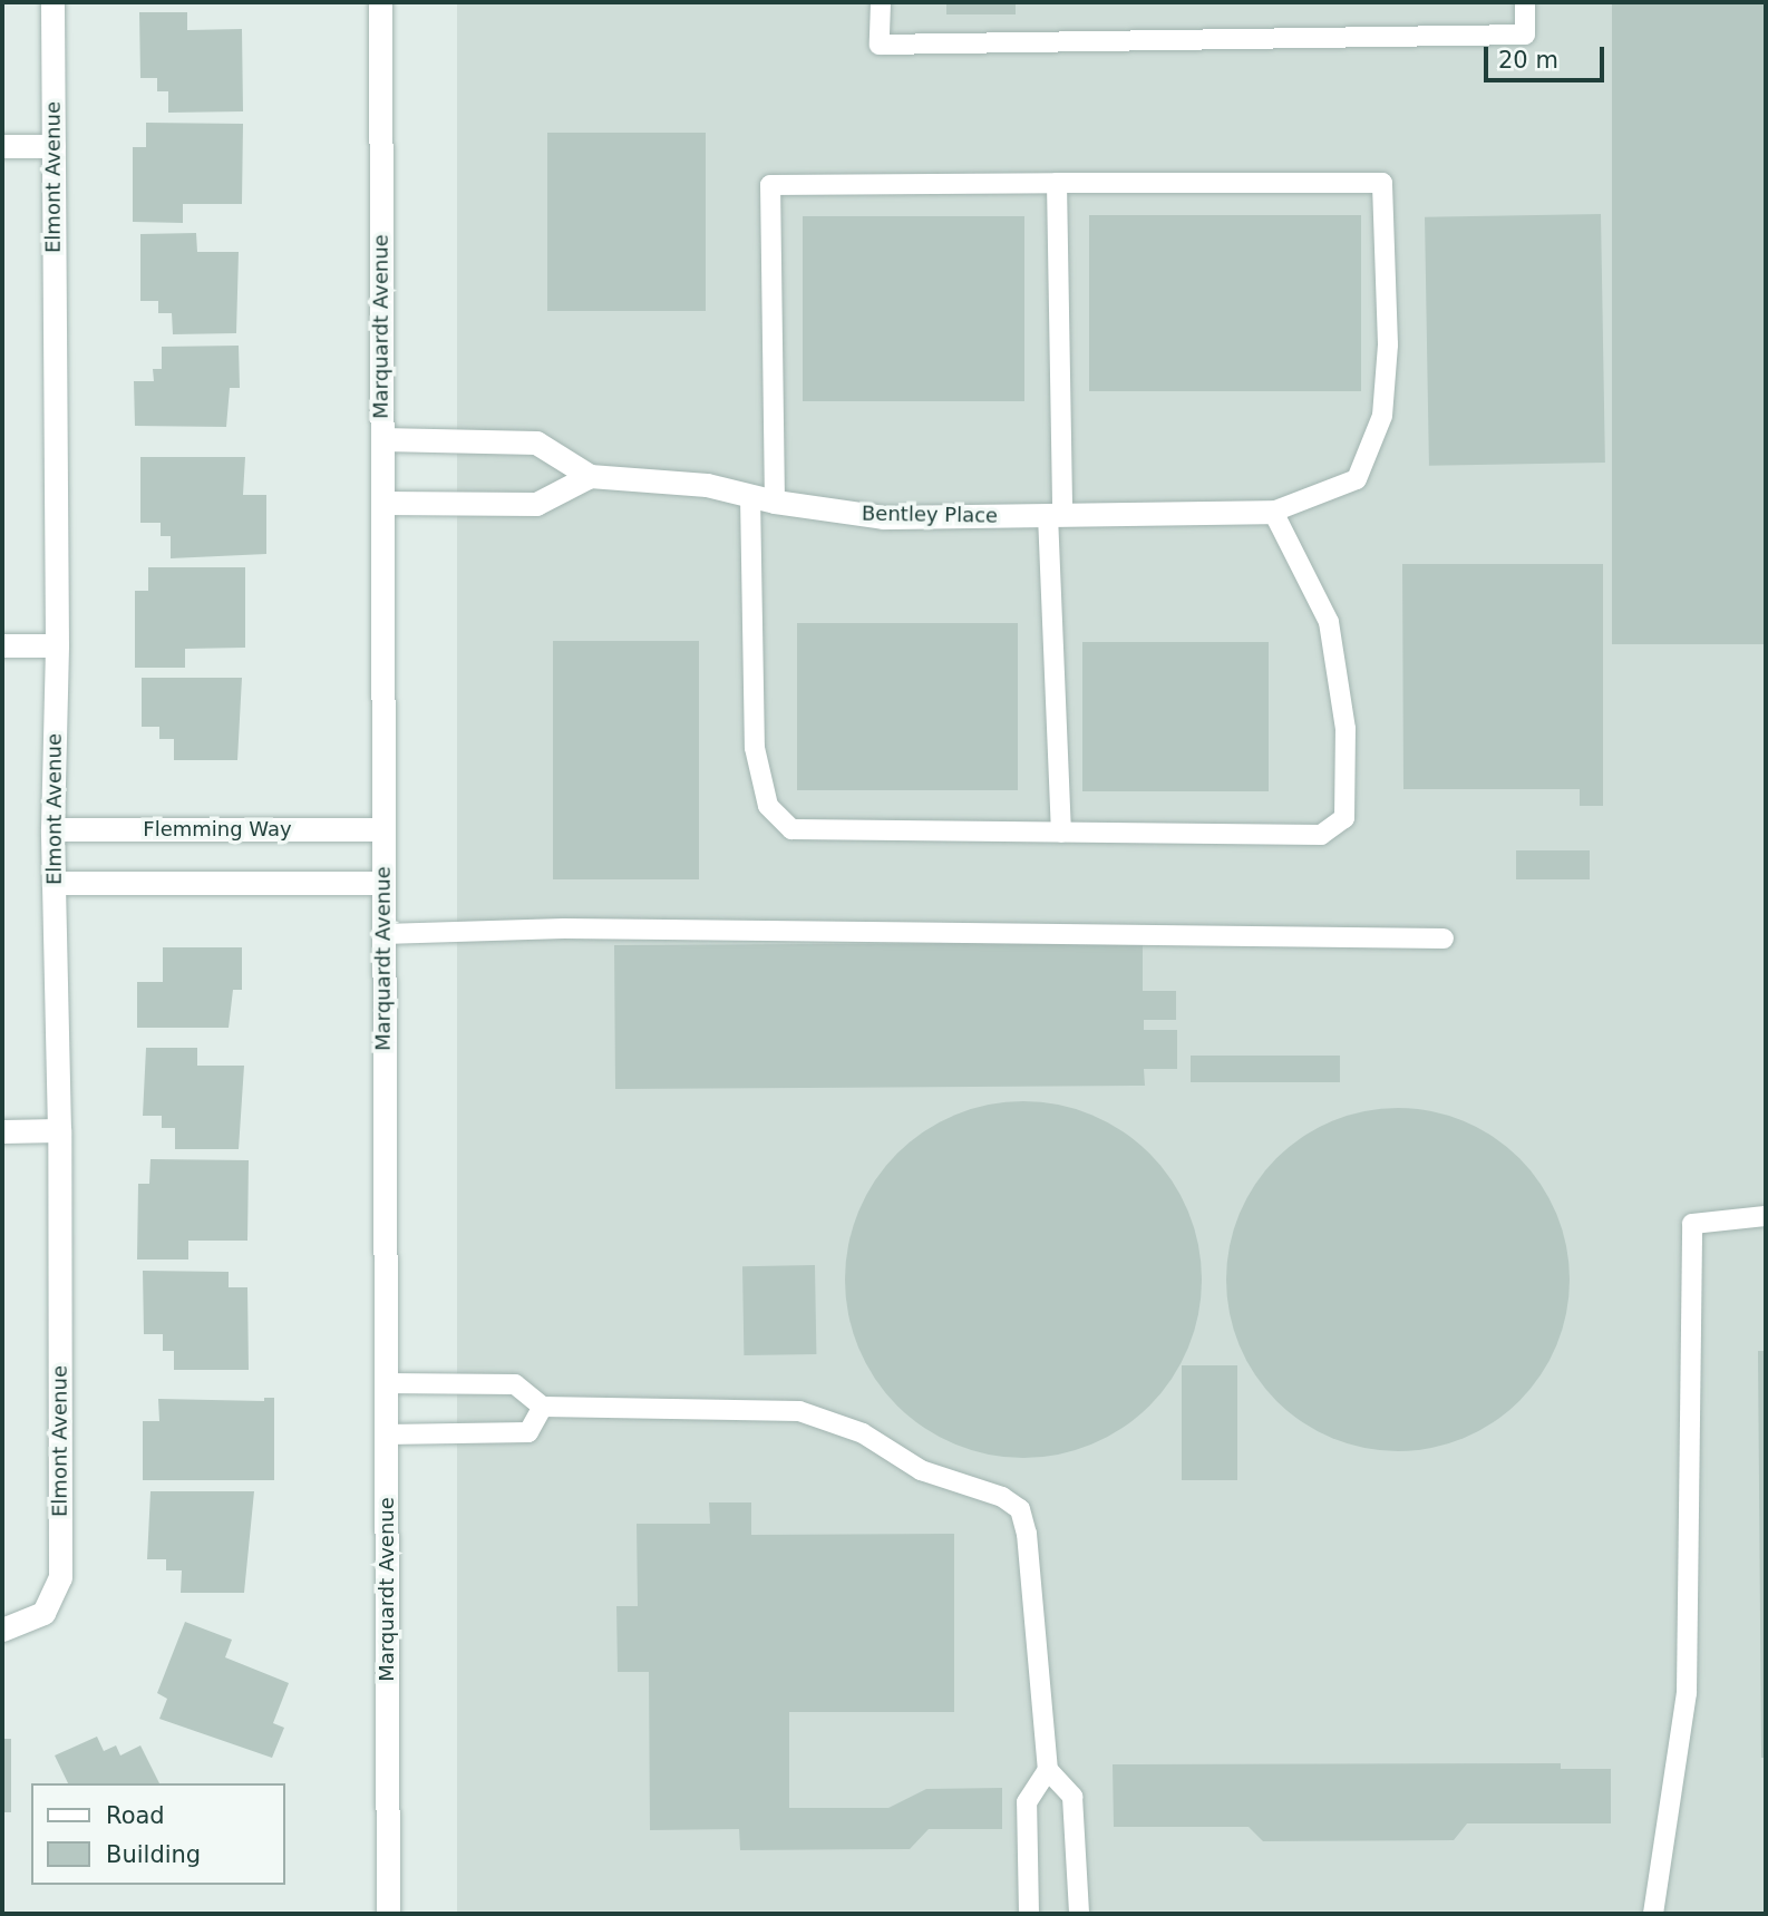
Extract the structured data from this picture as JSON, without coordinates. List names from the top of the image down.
{
  "streets": {
    "street": [
      "Elmont Avenue",
      "Marquardt Avenue",
      "Bentley Place",
      "Flemming Way"
    ]
  },
  "crossings": [
    ["Elmont Avenue", "Flemming Way"],
    ["Marquardt Avenue", "Bentley Place"],
    ["Marquardt Avenue", "Flemming Way"]
  ],
  "legend": ["Road", "Building"],
  "scale_bar": "20 m"
}
